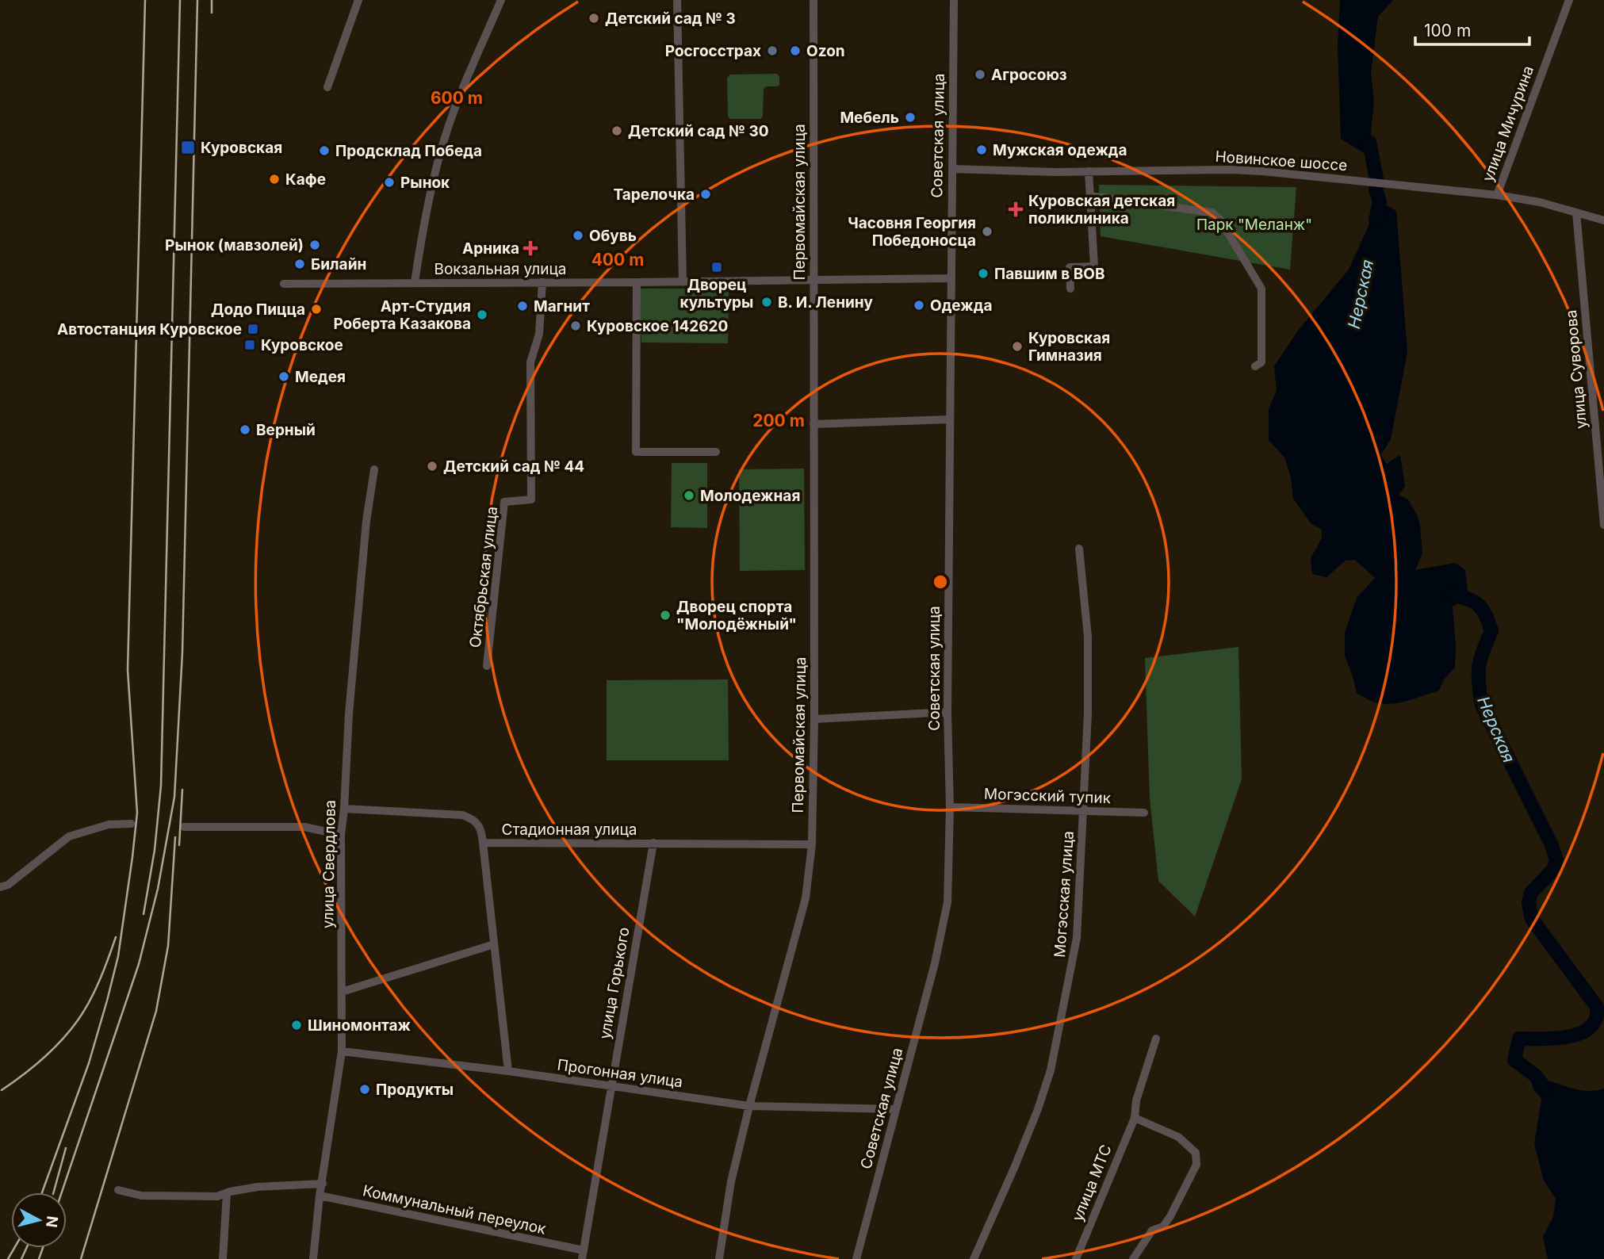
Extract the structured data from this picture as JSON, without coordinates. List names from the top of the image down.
{
  "streets": {
    "street": [
      "улица Мичурина",
      "Советская улица",
      "Новинское шоссе",
      "Первомайская улица",
      "Вокзальная улица",
      "улица Суворова",
      "Октябрьская улица",
      "Могэсский тупик",
      "Стадионная улица",
      "улица Свердлова",
      "Могэсская улица",
      "улица Горького",
      "Прогонная улица",
      "улица МТС",
      "Коммунальный переулок"
    ]
  },
  "crossings": [
    ["улица Мичурина", "Новинское шоссе"],
    ["Советская улица", "Новинское шоссе"],
    ["Советская улица", "Вокзальная улица"],
    ["Советская улица", "Могэсский тупик"],
    ["Советская улица", "Прогонная улица"],
    ["Новинское шоссе", "улица Суворова"],
    ["Первомайская улица", "Вокзальная улица"],
    ["Первомайская улица", "Стадионная улица"],
    ["Первомайская улица", "Прогонная улица"],
    ["Вокзальная улица", "Октябрьская улица"],
    ["Могэсский тупик", "Могэсская улица"],
    ["Стадионная улица", "улица Свердлова"],
    ["Стадионная улица", "улица Горького"],
    ["улица Свердлова", "Прогонная улица"],
    ["улица Свердлова", "Коммунальный переулок"],
    ["улица Горького", "Прогонная улица"],
    ["улица Горького", "Коммунальный переулок"]
  ],
  "water": ["Нерская"],
  "parks": ["Парк \"Меланж\""],
  "places": {
    "other": [
      "Детский сад № 3",
      "Росгосстрах",
      "Ozon",
      "Агросоюз",
      "Мебель",
      "Детский сад № 30",
      "Мужская одежда",
      "Продсклад Победа",
      "Кафе",
      "Рынок",
      "Тарелочка",
      "Часовня Георгия Победоносца",
      "Обувь",
      "Рынок (мавзолей)",
      "Билайн",
      "Павшим в ВОВ",
      "В. И. Ленину",
      "Одежда",
      "Магнит",
      "Додо Пицца",
      "Арт-Студия Роберта Казакова",
      "Куровское 142620",
      "Куровская Гимназия",
      "Медея",
      "Верный",
      "Детский сад № 44",
      "Молодежная",
      "Дворец спорта \"Молодёжный\"",
      "Шиномонтаж",
      "Продукты"
    ],
    "transit": [
      "Куровская",
      "Дворец культуры",
      "Автостанция Куровское",
      "Куровское"
    ],
    "health": ["Куровская детская поликлиника", "Арника"]
  },
  "scale_bar": "100 m",
  "north": "right",
  "rings": ["600 m", "400 m", "200 m"]
}
